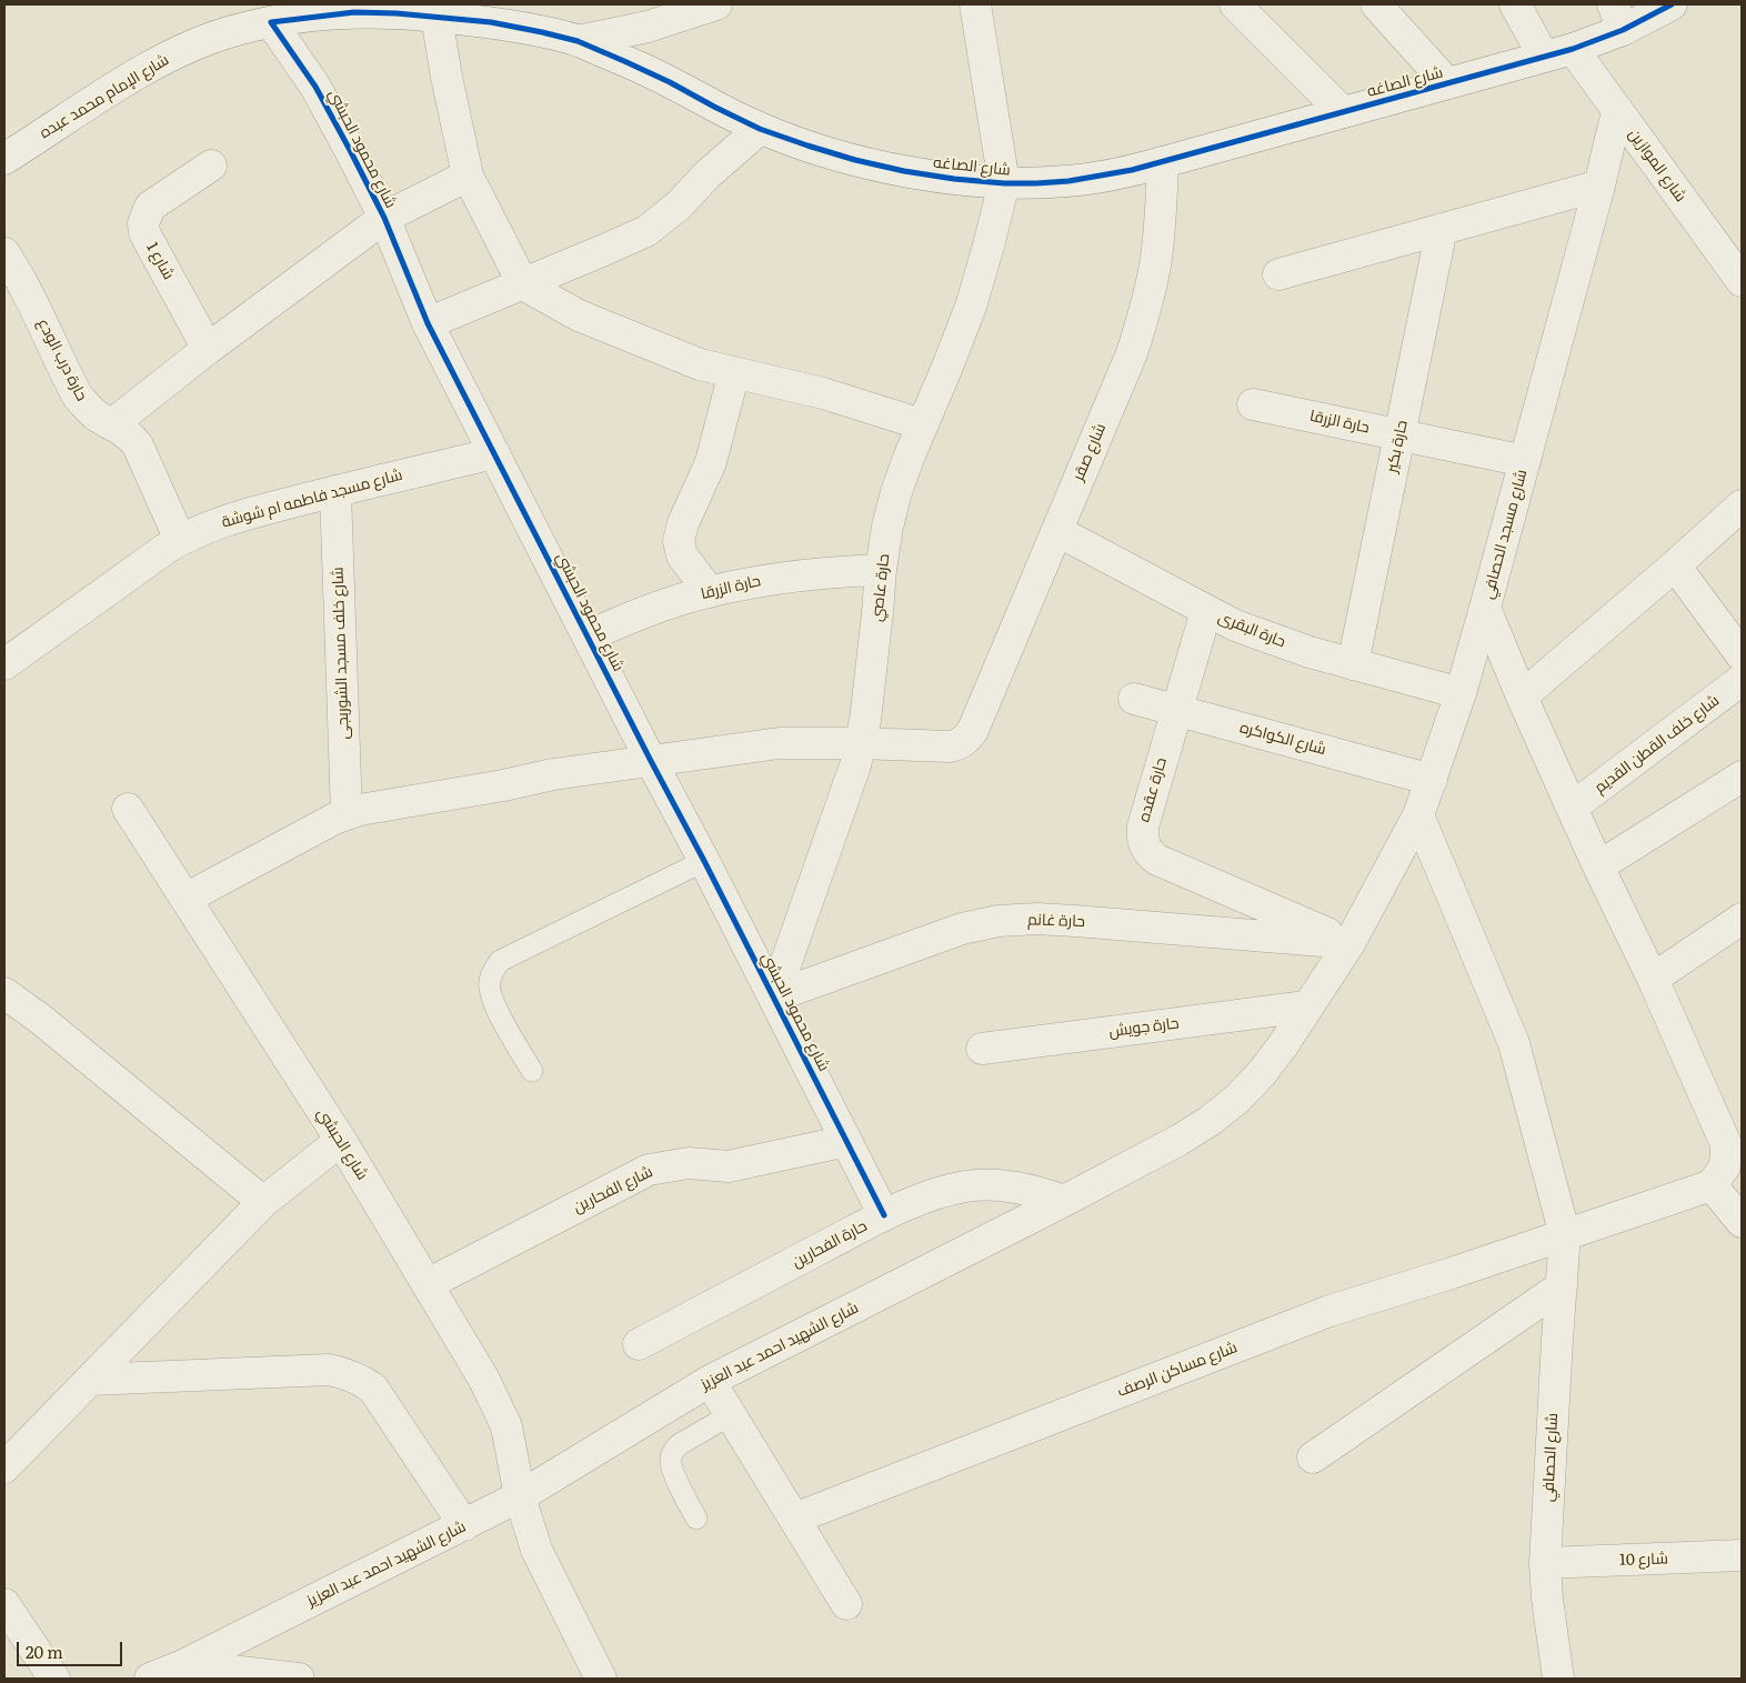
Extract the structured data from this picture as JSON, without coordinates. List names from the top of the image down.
{
  "streets": {
    "street": [
      "شارع الصاغه",
      "شارع الإمام محمد عبده",
      "شارع محمود الحبشي",
      "شارع الموازين",
      "شارع 1",
      "حارة درب الودع",
      "حارة الزرقا",
      "حارة بكير",
      "شارع صقر",
      "شارع مسجد فاطمه ام شوشة",
      "شارع مسجد الحصافي",
      "حارة عاصي",
      "حارة البقرى",
      "شارع خلف مسجد الشوربجى",
      "شارع الكواكره",
      "شارع خلف القطن القديم",
      "حارة عقده",
      "حارة غانم",
      "حارة جويش",
      "شارع الحبشي",
      "شارع الفحارين",
      "حارة الفحارين",
      "شارع الشهيد احمد عبد العزيز",
      "شارع مساكن الرصف",
      "شارع الحصافي",
      "شارع 10"
    ]
  },
  "crossings": [
    ["شارع الصاغه", "شارع الإمام محمد عبده"],
    ["شارع الصاغه", "شارع محمود الحبشي"],
    ["شارع الصاغه", "شارع الموازين"],
    ["شارع الصاغه", "شارع صقر"],
    ["شارع الصاغه", "حارة عاصي"],
    ["شارع الإمام محمد عبده", "شارع محمود الحبشي"],
    ["شارع محمود الحبشي", "حارة الزرقا"],
    ["شارع محمود الحبشي", "شارع مسجد فاطمه ام شوشة"],
    ["شارع محمود الحبشي", "حارة عاصي"],
    ["شارع محمود الحبشي", "حارة غانم"],
    ["شارع محمود الحبشي", "شارع الفحارين"],
    ["شارع محمود الحبشي", "حارة الفحارين"],
    ["شارع الموازين", "شارع مسجد الحصافي"],
    ["حارة درب الودع", "شارع مسجد فاطمه ام شوشة"],
    ["حارة الزرقا", "حارة بكير"],
    ["حارة الزرقا", "شارع مسجد الحصافي"],
    ["حارة الزرقا", "حارة عاصي"],
    ["حارة بكير", "حارة البقرى"],
    ["شارع صقر", "حارة عاصي"],
    ["شارع صقر", "حارة البقرى"],
    ["شارع مسجد فاطمه ام شوشة", "شارع خلف مسجد الشوربجى"],
    ["شارع مسجد الحصافي", "حارة البقرى"],
    ["شارع مسجد الحصافي", "شارع الكواكره"],
    ["شارع مسجد الحصافي", "حارة عقده"],
    ["شارع مسجد الحصافي", "حارة غانم"],
    ["شارع مسجد الحصافي", "شارع الشهيد احمد عبد العزيز"],
    ["شارع مسجد الحصافي", "شارع الحصافي"],
    ["حارة عاصي", "حارة غانم"],
    ["حارة البقرى", "حارة عقده"],
    ["شارع الكواكره", "حارة عقده"],
    ["حارة عقده", "حارة غانم"],
    ["حارة عقده", "شارع الشهيد احمد عبد العزيز"],
    ["حارة غانم", "شارع الشهيد احمد عبد العزيز"],
    ["حارة جويش", "شارع الشهيد احمد عبد العزيز"],
    ["شارع الحبشي", "شارع الفحارين"],
    ["شارع الحبشي", "شارع الشهيد احمد عبد العزيز"],
    ["حارة الفحارين", "شارع الشهيد احمد عبد العزيز"],
    ["شارع مساكن الرصف", "شارع الحصافي"],
    ["شارع الحصافي", "شارع 10"]
  ],
  "scale_bar": "20 m"
}
